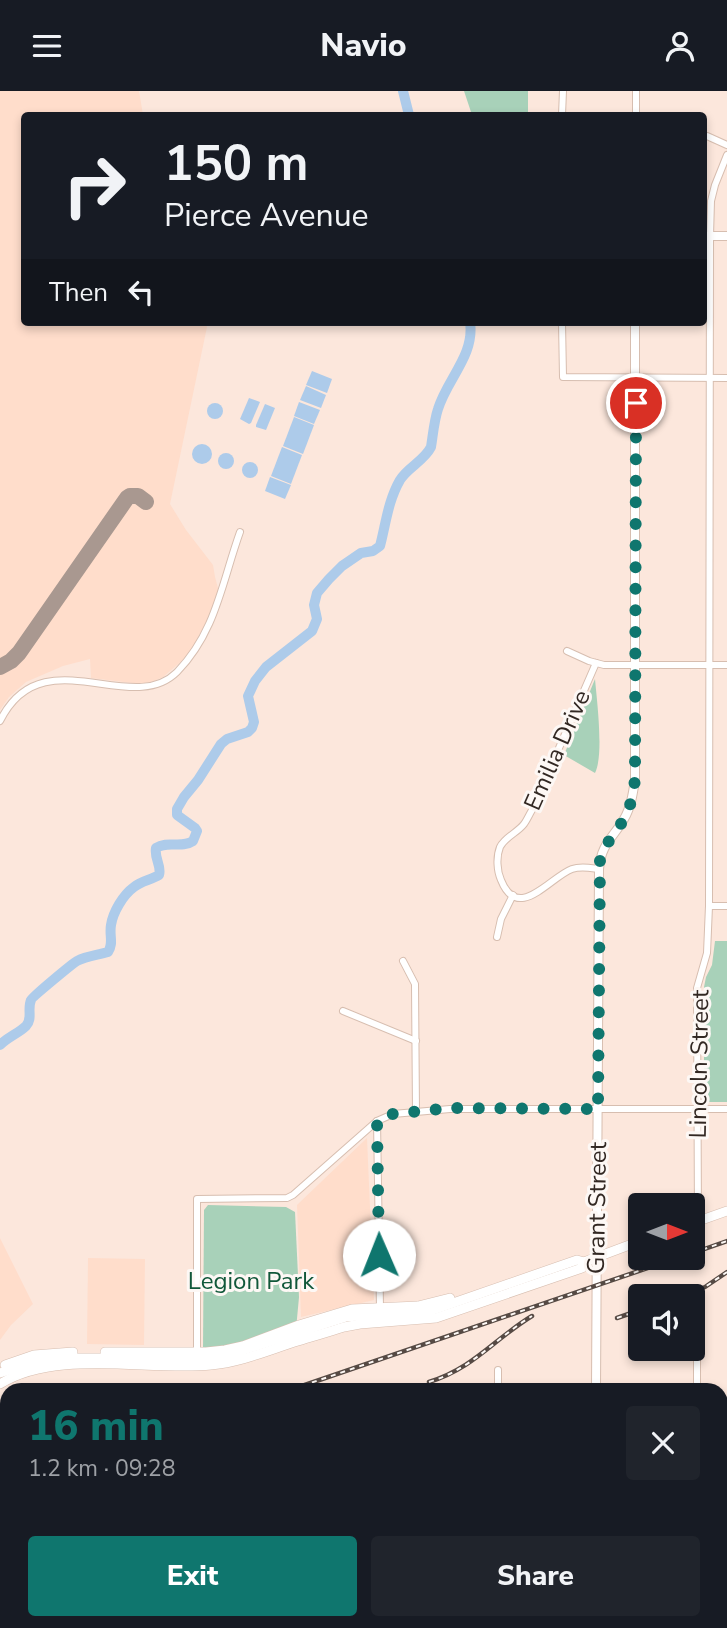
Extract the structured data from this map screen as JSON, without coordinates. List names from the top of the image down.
{
  "streets": {
    "street": ["Emilia Drive", "Lincoln Street", "Grant Street"]
  },
  "parks": ["Legion Park"],
  "north": "right",
  "page": {
    "header": "Navio",
    "turn": ["150 m", "Pierce Avenue"],
    "then": "Then",
    "heading": ["16 min", "1.2 km · 09:28"],
    "buttons": ["Exit", "Share"]
  }
}
